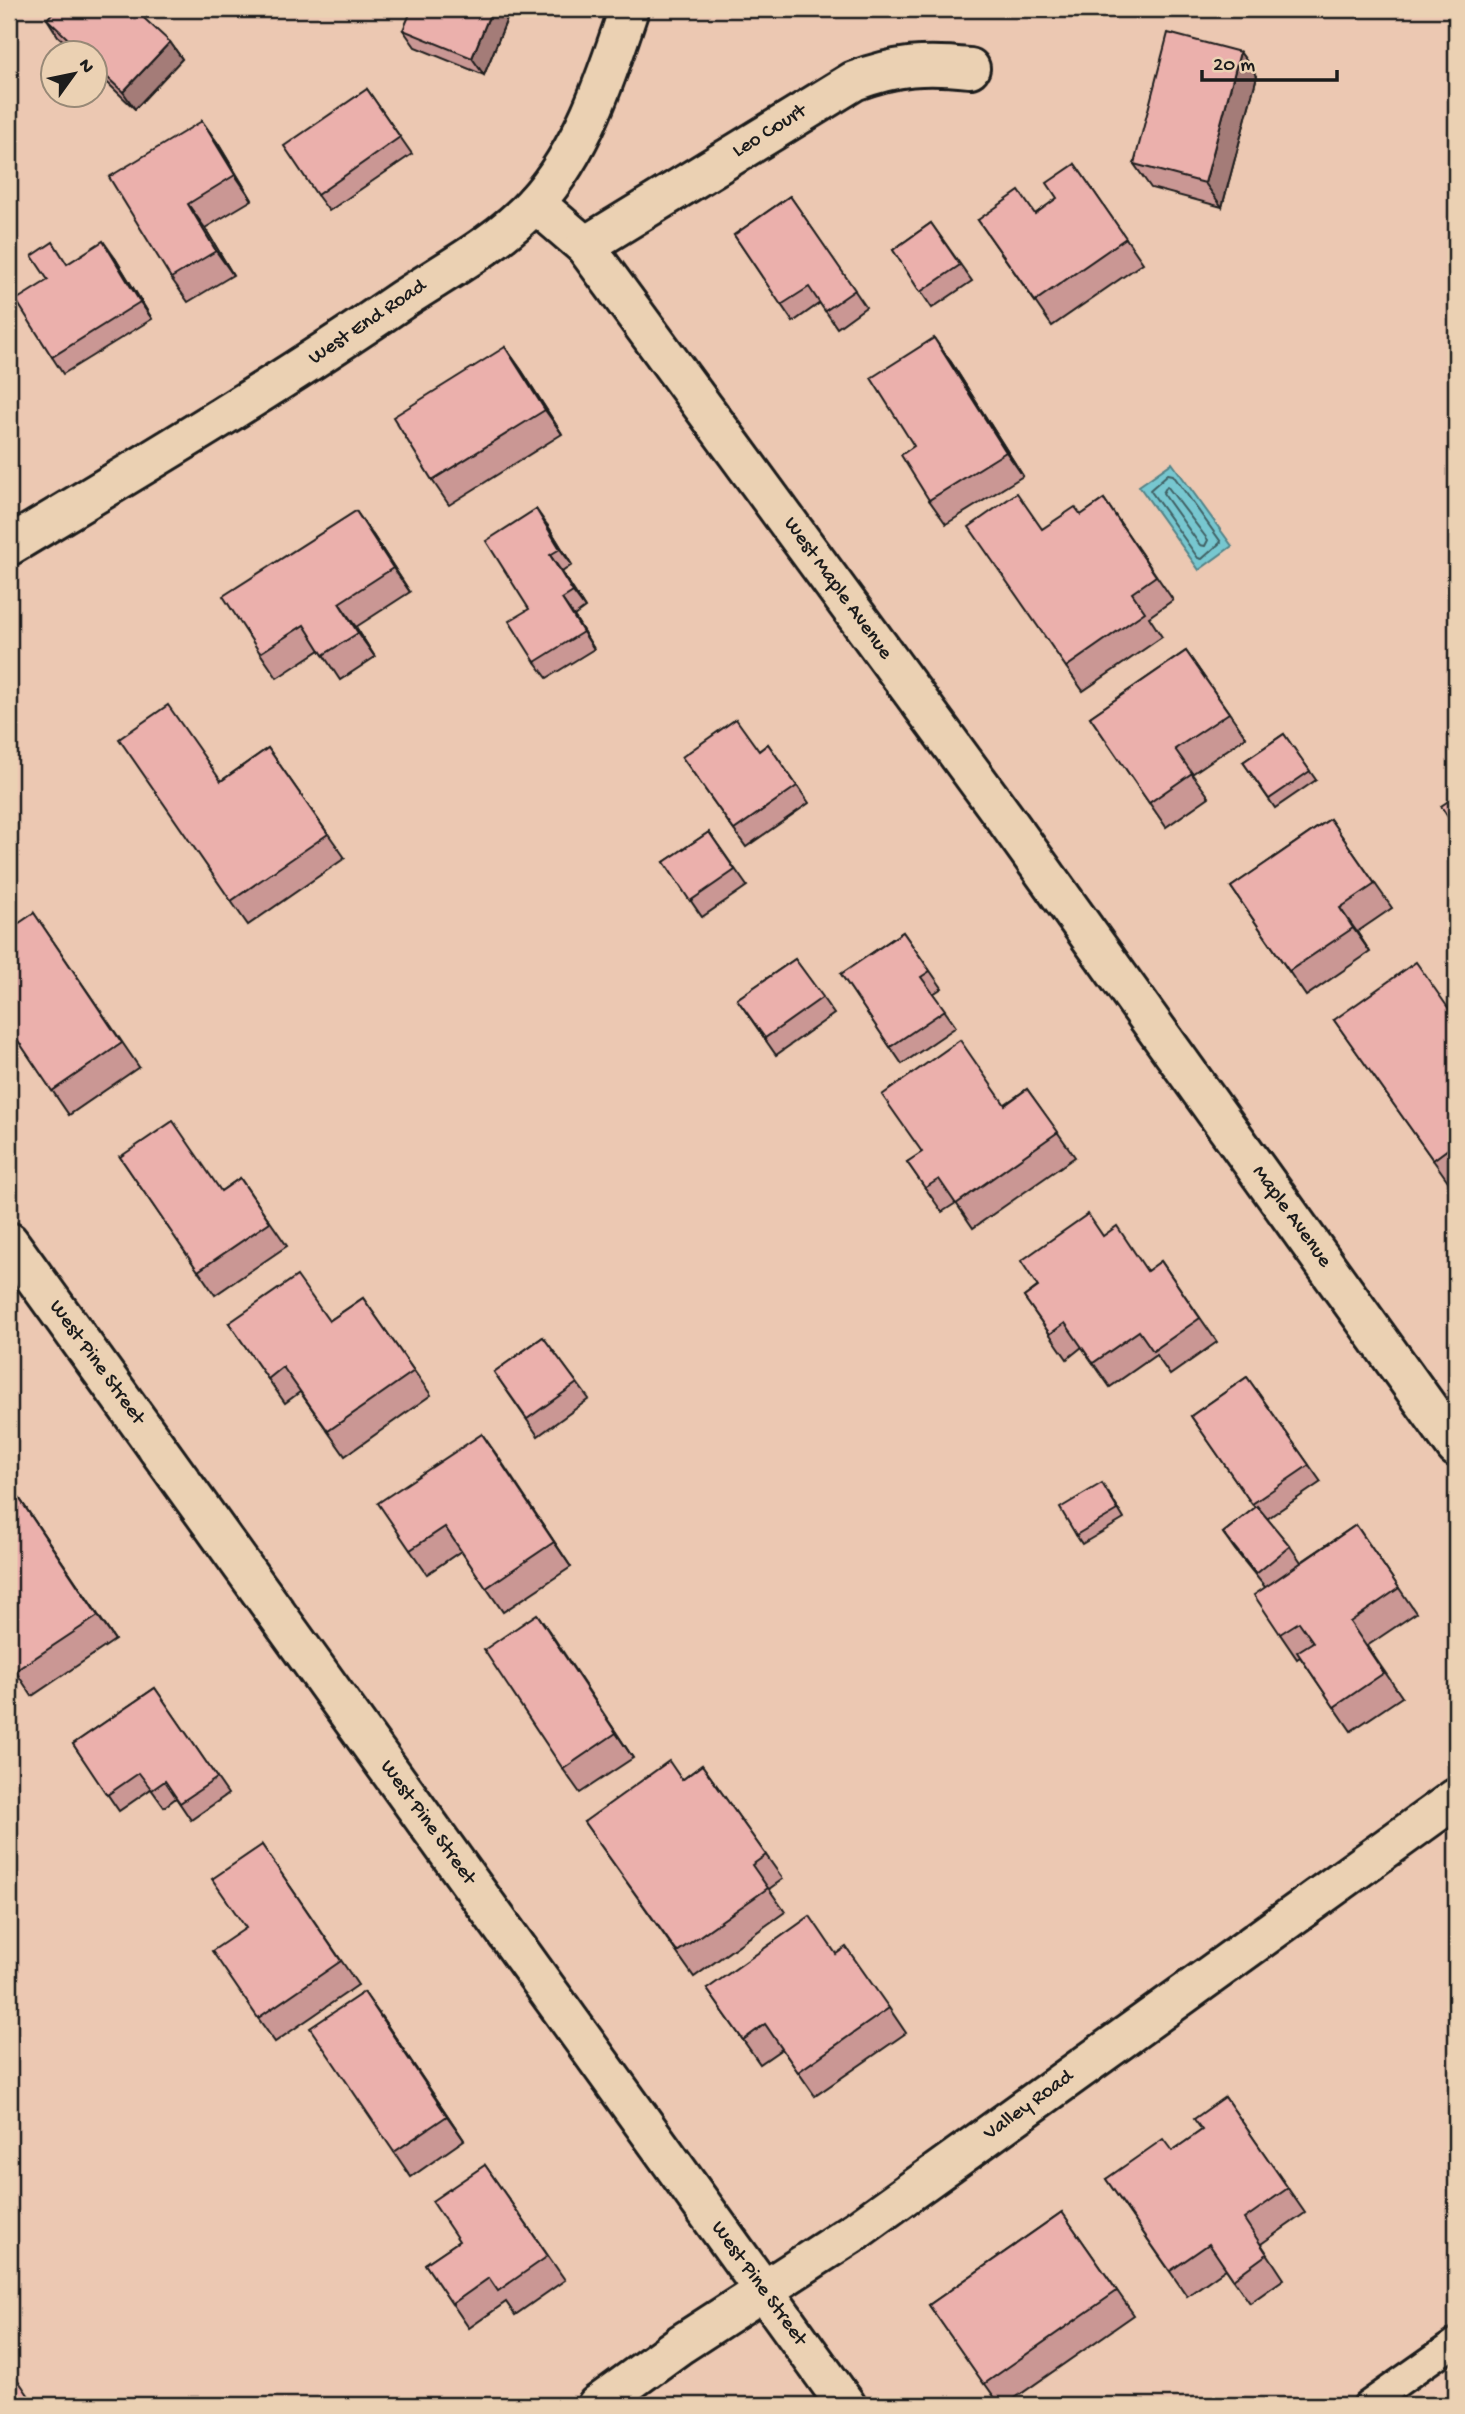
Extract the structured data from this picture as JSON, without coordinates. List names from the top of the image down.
{
  "streets": {
    "street": [
      "Leo Court",
      "West End Road",
      "West Maple Avenue",
      "Maple Avenue",
      "West Pine Street",
      "Valley Road"
    ]
  },
  "crossings": [
    ["Leo Court", "West Maple Avenue"],
    ["West End Road", "West Maple Avenue"],
    ["West Maple Avenue", "Maple Avenue"],
    ["West Pine Street", "Valley Road"]
  ],
  "scale_bar": "20 m",
  "north": "top right"
}
